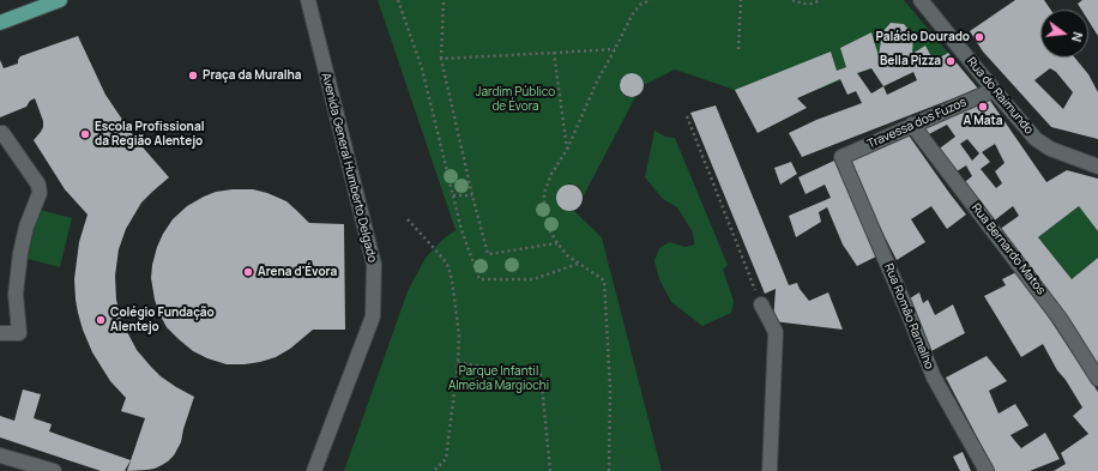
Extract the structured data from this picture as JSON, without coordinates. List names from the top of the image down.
{
  "streets": {
    "street": [
      "Rua do Raimundo",
      "Travessa dos Fuzos",
      "Avenida General Humberto Delgado",
      "Rua Bernardo Matos",
      "Rua Romão Ramalho"
    ]
  },
  "crossings": [
    ["Rua do Raimundo", "Travessa dos Fuzos"],
    ["Travessa dos Fuzos", "Rua Bernardo Matos"],
    ["Travessa dos Fuzos", "Rua Romão Ramalho"]
  ],
  "parks": ["Jardim Público de Évora", "Parque Infantil Almeida Margiochi"],
  "places": [
    "Palácio Dourado",
    "Bella Pizza",
    "Praça da Muralha",
    "A Mata",
    "Escola Profissional da Região Alentejo",
    "Arena d'Évora",
    "Colégio Fundação Alentejo"
  ],
  "north": "right"
}
